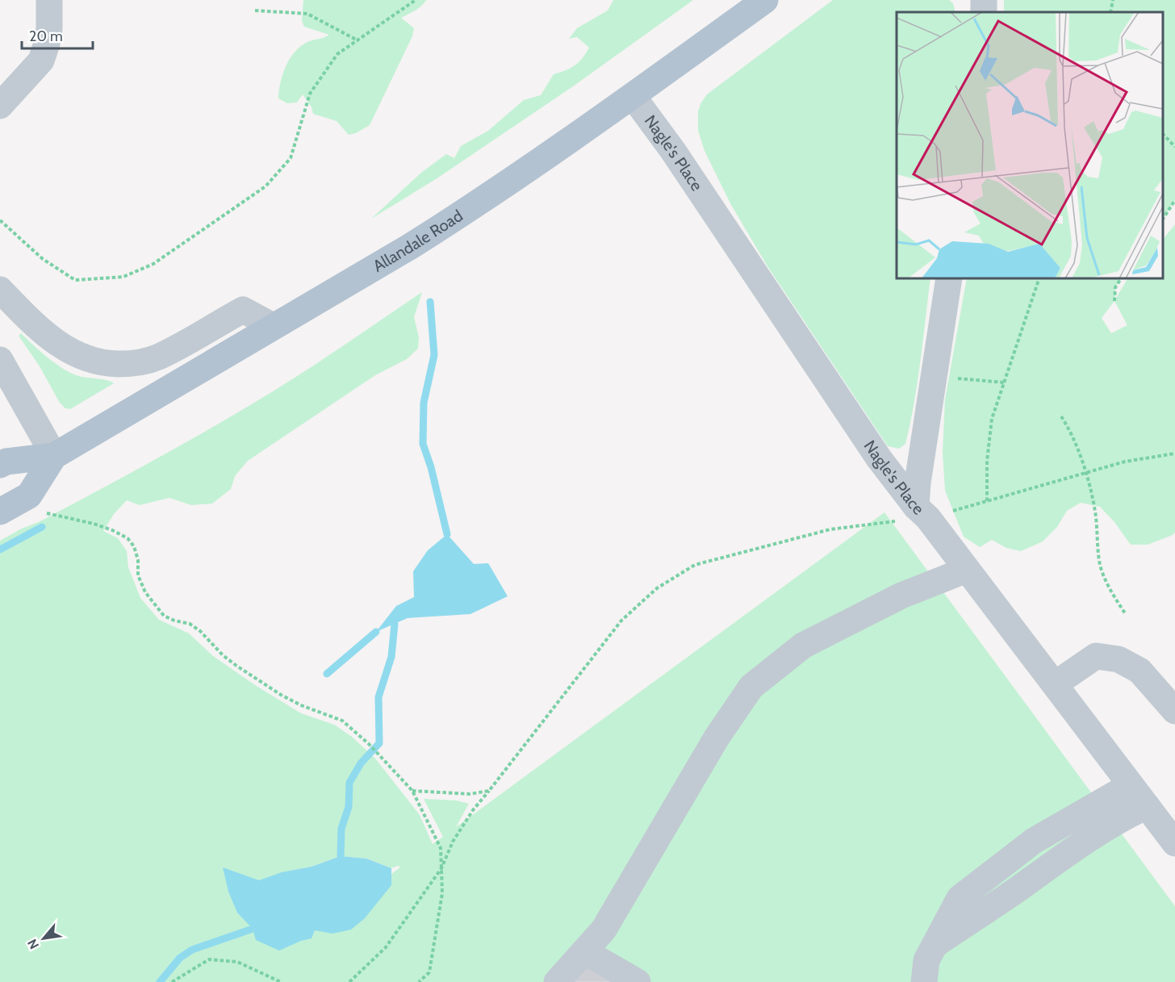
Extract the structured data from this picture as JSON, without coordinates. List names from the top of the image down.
{
  "streets": {
    "main road": ["Allandale Road"],
    "street": ["Nagle's Place"]
  },
  "crossings": [
    ["Nagle's Place", "Allandale Road"]
  ],
  "scale_bar": "20 m",
  "north": "bottom left"
}
